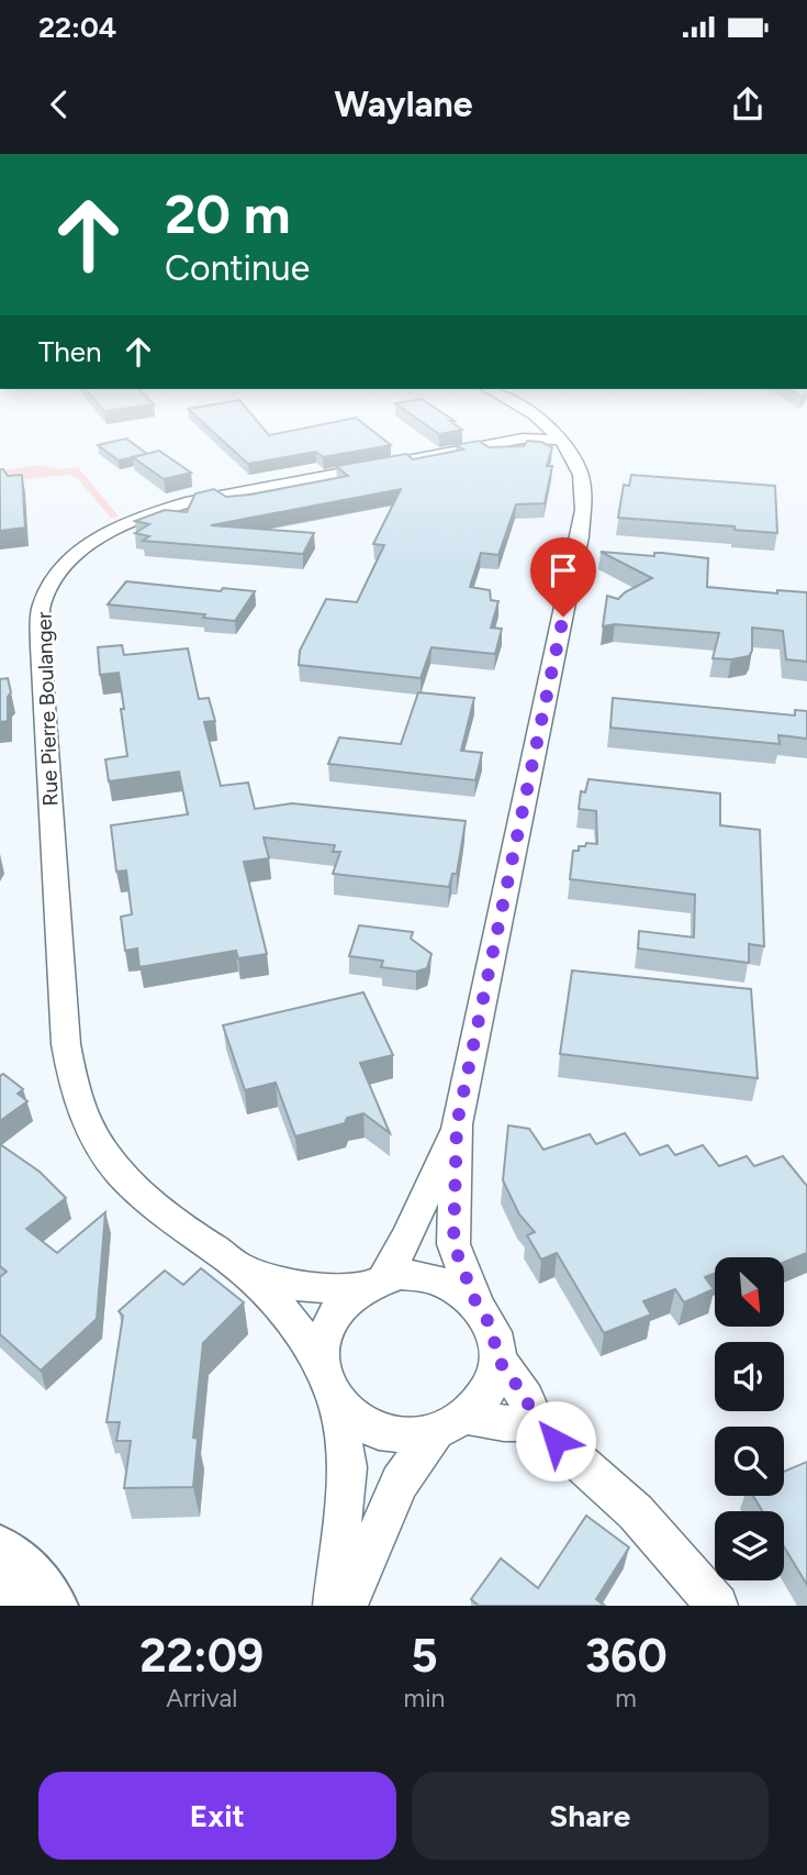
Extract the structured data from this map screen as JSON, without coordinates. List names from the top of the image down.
{
  "streets": {
    "street": ["Rue Pierre Boulanger"]
  },
  "north": "bottom right",
  "page": {
    "status": "22:04",
    "header": "Waylane",
    "turn": ["20 m", "Continue"],
    "then": "Then",
    "eta": [
      "22:09",
      "Arrival",
      "5",
      "min",
      "360",
      "m"
    ],
    "buttons": ["Exit", "Share"]
  }
}
